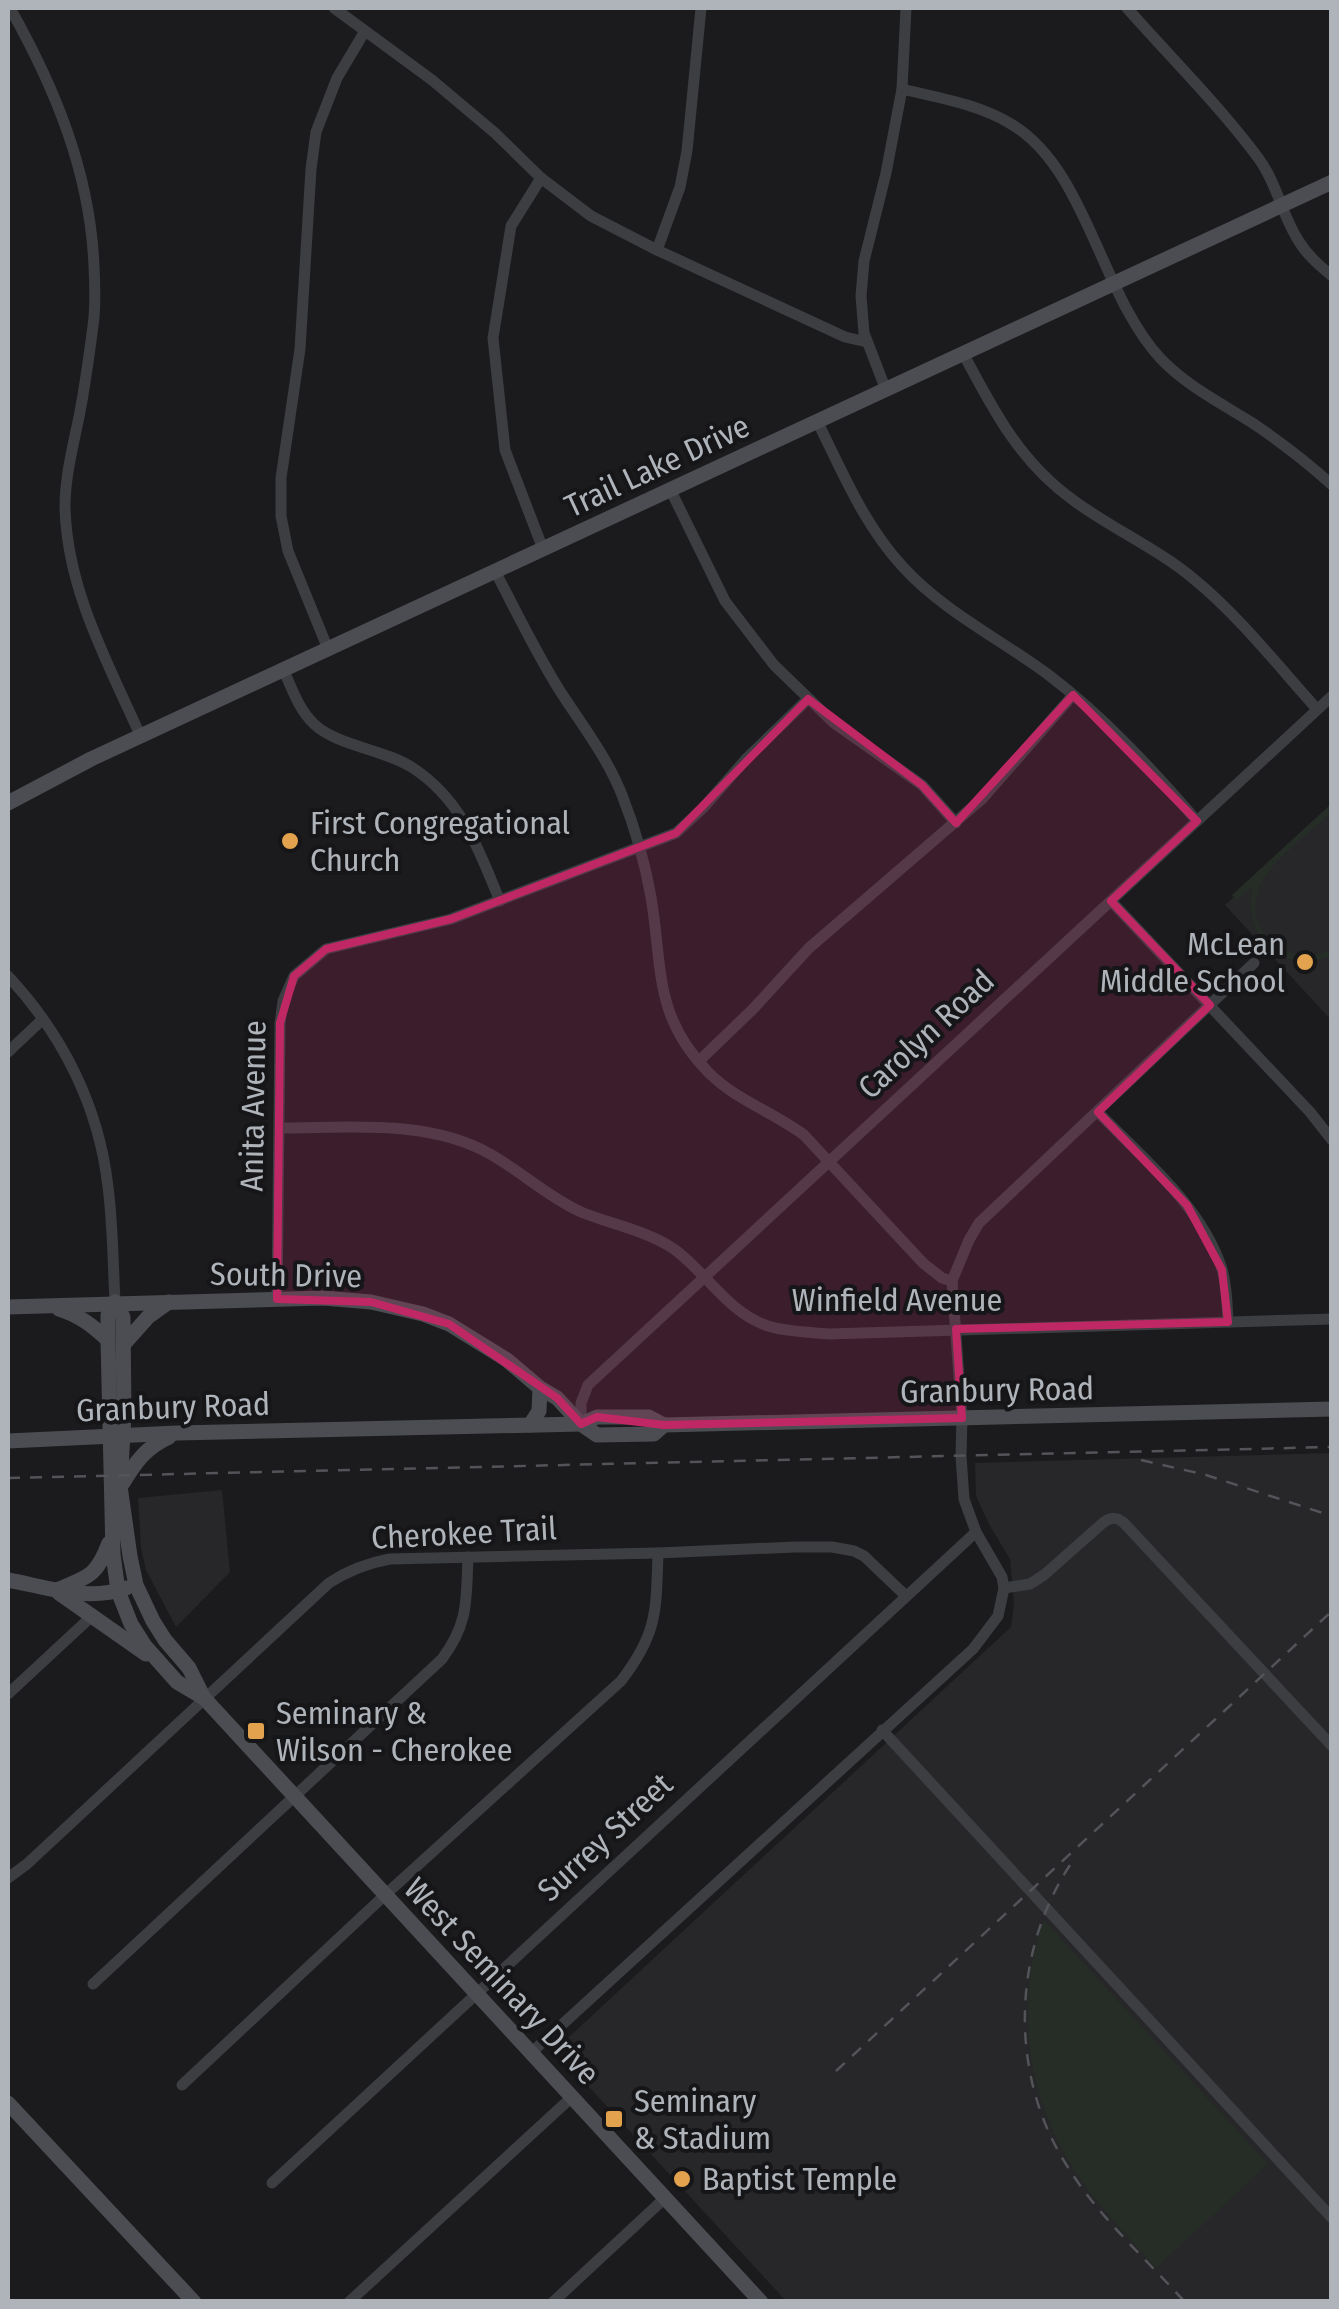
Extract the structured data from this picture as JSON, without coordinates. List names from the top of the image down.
{
  "streets": {
    "street": [
      "Trail Lake Drive",
      "Carolyn Road",
      "Anita Avenue",
      "South Drive",
      "Winfield Avenue",
      "Granbury Road",
      "Cherokee Trail",
      "Surrey Street",
      "West Seminary Drive"
    ]
  },
  "crossings": [
    ["Carolyn Road", "South Drive"],
    ["Carolyn Road", "Winfield Avenue"],
    ["Carolyn Road", "Granbury Road"],
    ["Anita Avenue", "South Drive"],
    ["Anita Avenue", "Winfield Avenue"],
    ["South Drive", "Granbury Road"],
    ["South Drive", "West Seminary Drive"],
    ["Granbury Road", "West Seminary Drive"],
    ["Cherokee Trail", "Surrey Street"],
    ["Cherokee Trail", "West Seminary Drive"],
    ["Surrey Street", "West Seminary Drive"]
  ],
  "places": {
    "other": ["First Congregational Church", "McLean Middle School", "Baptist Temple"],
    "transit": ["Seminary & Wilson - Cherokee", "Seminary & Stadium"]
  }
}
